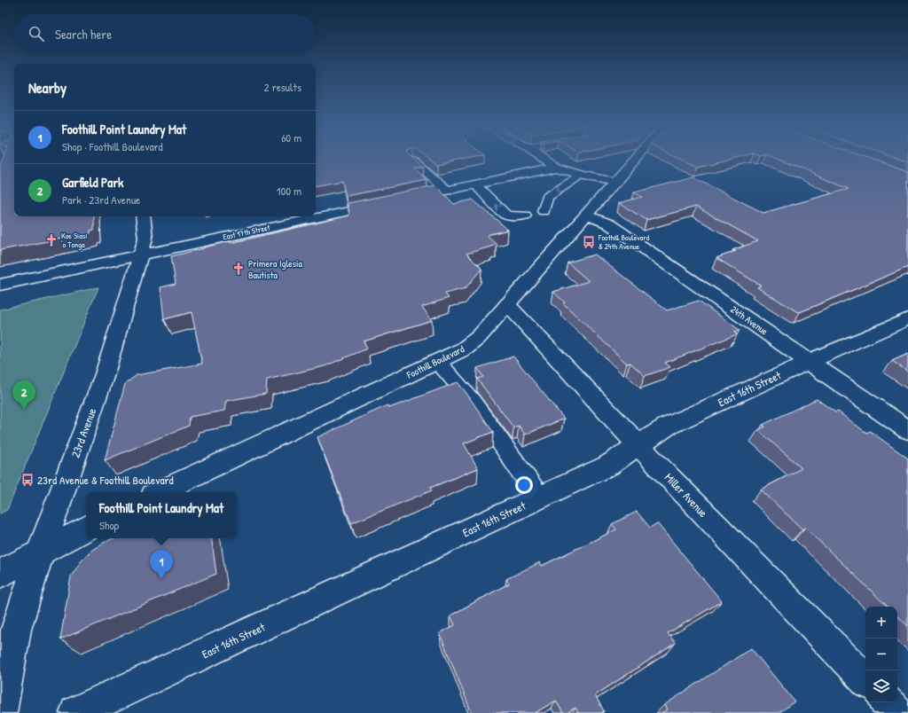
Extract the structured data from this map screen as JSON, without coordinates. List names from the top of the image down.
{
  "streets": {
    "street": [
      "East 17th Street",
      "24th Avenue",
      "Foothill Boulevard",
      "East 16th Street",
      "23rd Avenue",
      "Miller Avenue"
    ]
  },
  "crossings": [
    ["East 17th Street", "23rd Avenue"],
    ["24th Avenue", "Foothill Boulevard"],
    ["24th Avenue", "East 16th Street"],
    ["Foothill Boulevard", "Miller Avenue"],
    ["East 16th Street", "Miller Avenue"]
  ],
  "places": {
    "church": ["Koe Siasi 'o Tonga", "Primera Iglesia Bautista"],
    "bus stop": ["Foothill Boulevard & 24th Avenue", "23rd Avenue & Foothill Boulevard"]
  },
  "page": {
    "search": "Search here",
    "heading": ["Nearby", "2 results"],
    "list": [
      {
        "mark": "1",
        "name": "Foothill Point Laundry Mat",
        "note": "Shop · Foothill Boulevard",
        "value": "60 m"
      },
      {
        "mark": "2",
        "name": "Garfield Park",
        "note": "Park · 23rd Avenue",
        "value": "100 m"
      }
    ],
    "pins": ["2", "1"],
    "popup": ["Foothill Point Laundry Mat", "Shop"],
    "map_buttons": ["+", "−"]
  }
}
